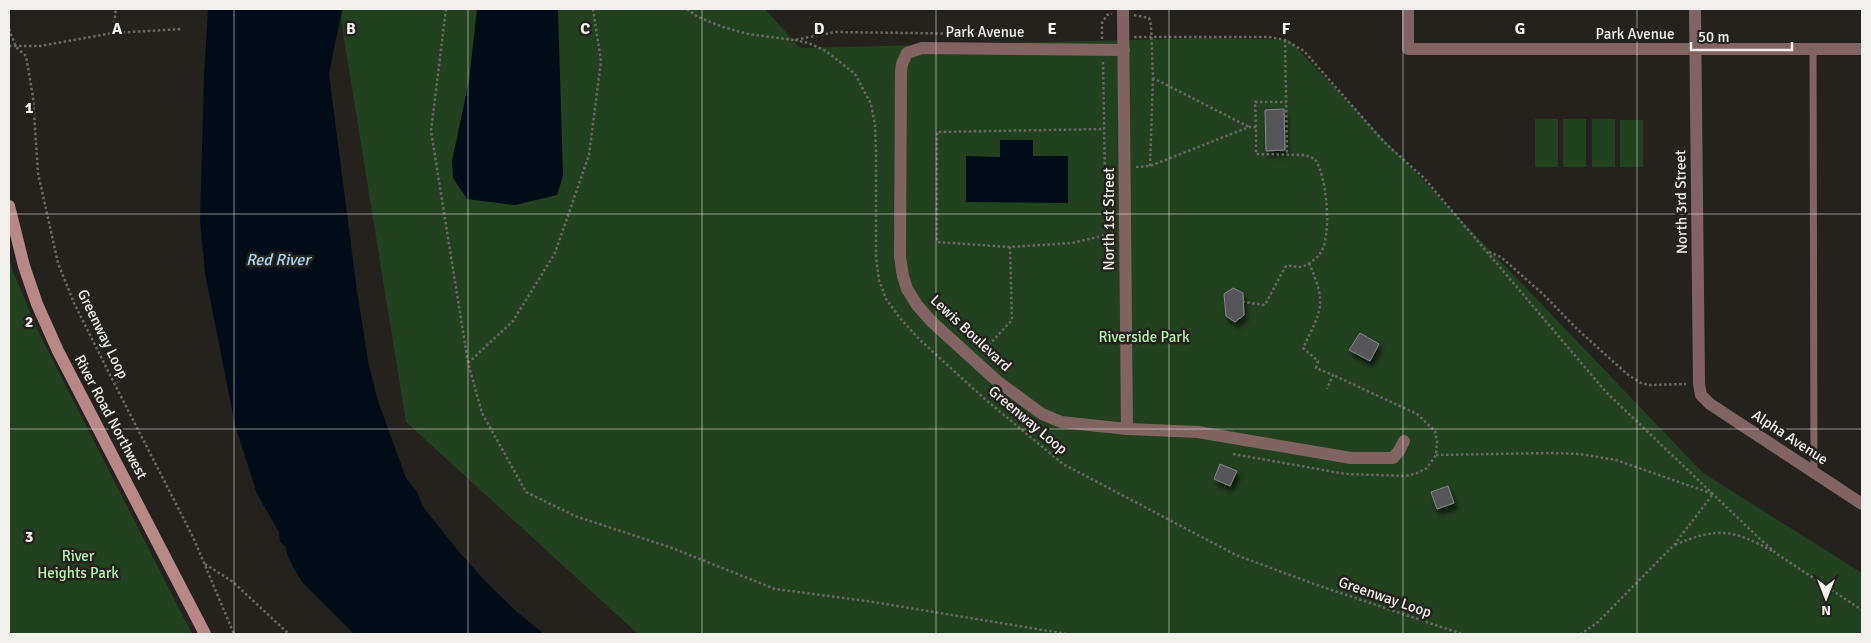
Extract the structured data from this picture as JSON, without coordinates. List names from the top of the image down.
{
  "streets": {
    "street": [
      "Park Avenue",
      "North 3rd Street",
      "North 1st Street",
      "Lewis Boulevard",
      "River Road Northwest",
      "Alpha Avenue"
    ],
    "path": ["Greenway Loop"]
  },
  "crossings": [
    ["Park Avenue", "North 3rd Street"],
    ["Park Avenue", "North 1st Street"],
    ["Park Avenue", "Lewis Boulevard"],
    ["North 3rd Street", "Alpha Avenue"],
    ["North 1st Street", "Lewis Boulevard"]
  ],
  "water": ["Red River"],
  "parks": ["Riverside Park", "River Heights Park"],
  "scale_bar": "50 m",
  "north": "bottom",
  "grid": {
    "columns": [
      "A",
      "B",
      "C",
      "D",
      "E",
      "F",
      "G"
    ],
    "rows": ["1", "2", "3"]
  }
}
